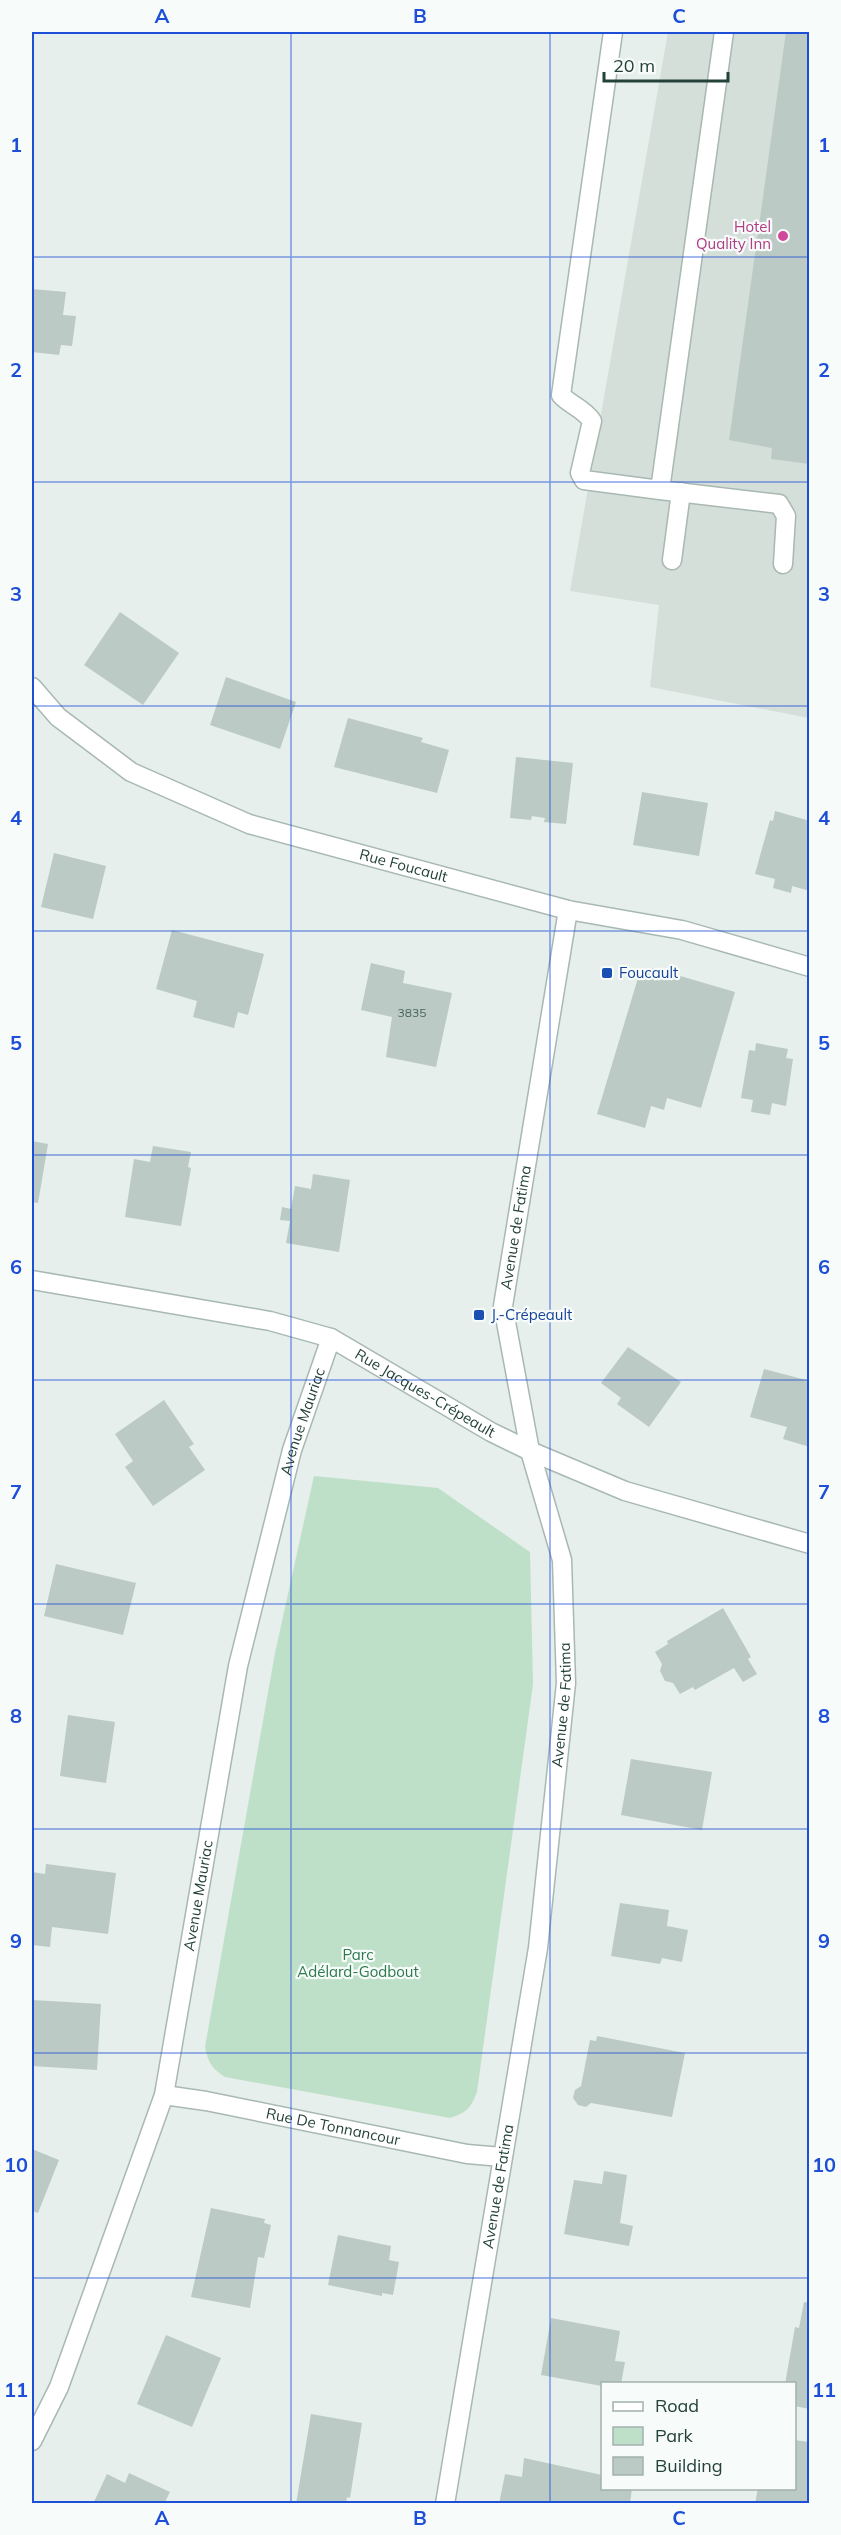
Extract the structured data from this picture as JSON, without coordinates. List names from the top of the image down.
{
  "streets": {
    "street": [
      "Rue Foucault",
      "Avenue de Fatima",
      "Rue Jacques-Crépeault",
      "Avenue Mauriac",
      "Rue De Tonnancour"
    ]
  },
  "crossings": [
    ["Rue Foucault", "Avenue de Fatima"],
    ["Avenue de Fatima", "Rue Jacques-Crépeault"],
    ["Avenue de Fatima", "Rue De Tonnancour"],
    ["Rue Jacques-Crépeault", "Avenue Mauriac"],
    ["Avenue Mauriac", "Rue De Tonnancour"]
  ],
  "parks": ["Parc Adélard-Godbout"],
  "places": {
    "other": ["Hotel Quality Inn"],
    "transit": ["Foucault", "J.-Crépeault"]
  },
  "house_numbers": ["3835"],
  "legend": ["Road", "Park", "Building"],
  "scale_bar": "20 m",
  "grid": {
    "columns": ["A", "B", "C"],
    "rows": [
      "1",
      "2",
      "3",
      "4",
      "5",
      "6",
      "7",
      "8",
      "9",
      "10",
      "11"
    ]
  }
}
